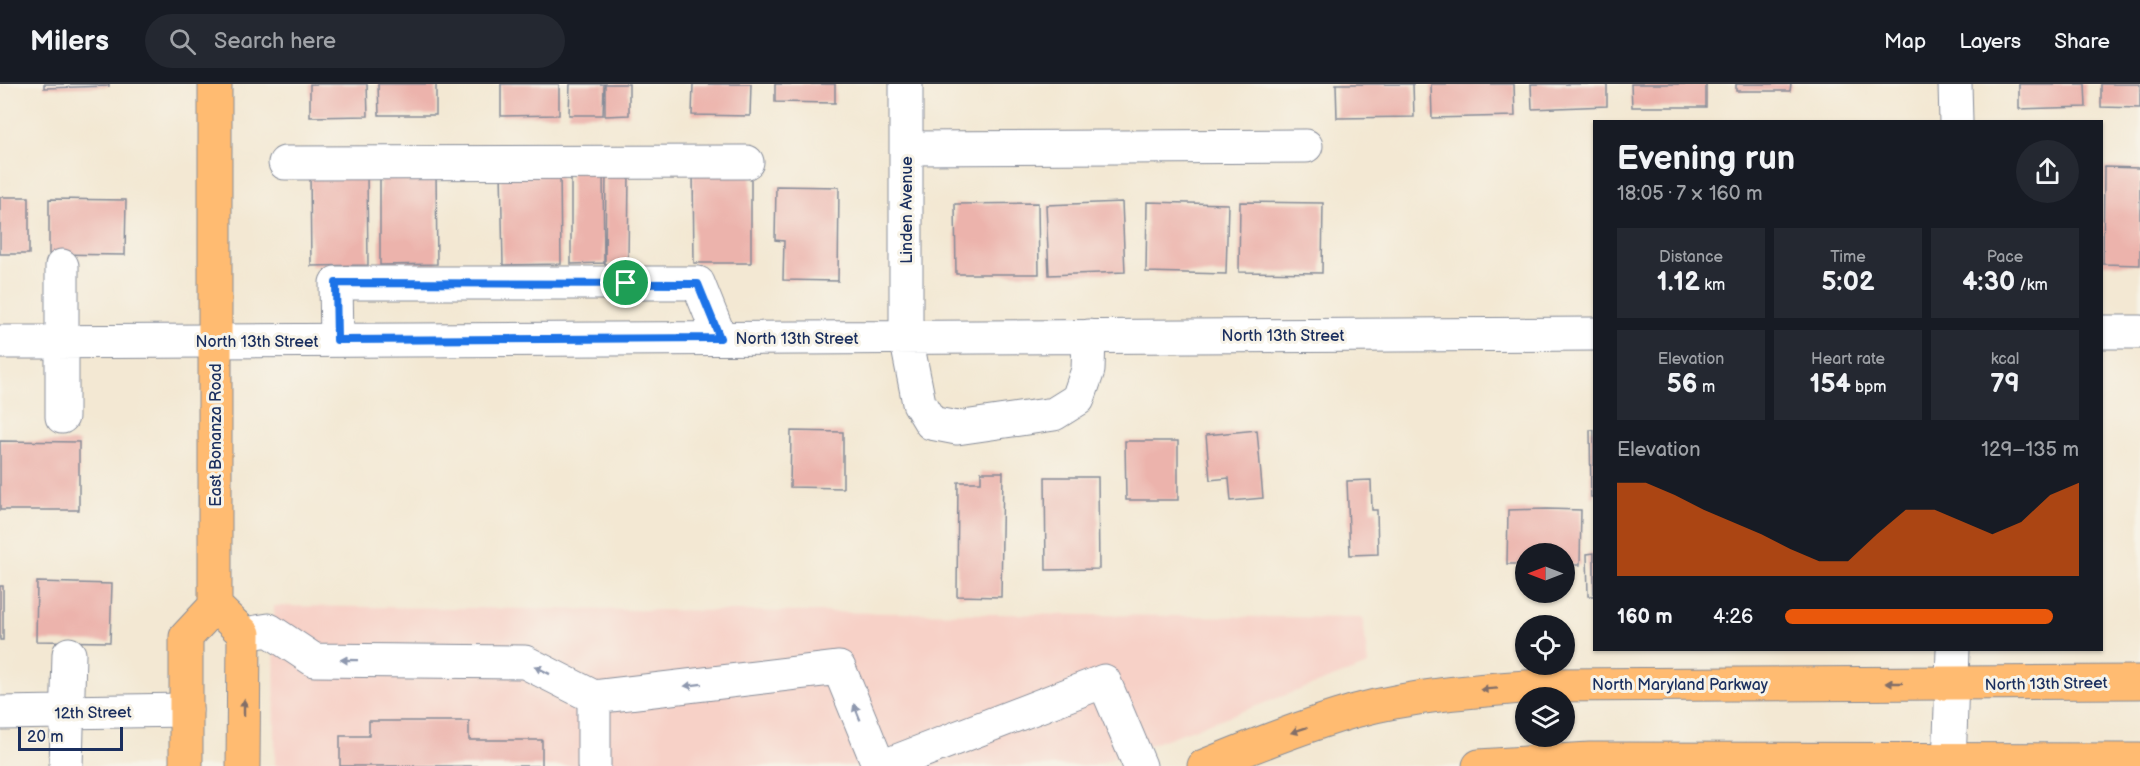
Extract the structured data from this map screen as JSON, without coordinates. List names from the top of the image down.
{
  "streets": {
    "main road": ["North 13th Street", "East Bonanza Road", "North Maryland Parkway"],
    "street": ["Linden Avenue", "12th Street"]
  },
  "crossings": [
    ["Linden Avenue", "North 13th Street"],
    ["North 13th Street", "East Bonanza Road"],
    ["North 13th Street", "North Maryland Parkway"]
  ],
  "scale_bar": "20 m",
  "north": "left",
  "page": {
    "header": "Milers",
    "search": "Search here",
    "nav": ["Map", "Layers", "Share"],
    "heading": ["Evening run", "18:05 · 7 × 160 m"],
    "stats": [
      ["Distance", "1.12 km"],
      ["Time", "5:02"],
      ["Pace", "4:30 /km"],
      ["Elevation", "56 m"],
      ["Heart rate", "154 bpm"],
      ["kcal", "79"]
    ],
    "chart": ["Elevation", "129–135 m"],
    "list": [
      {
        "name": "160 m",
        "note": "4:26"
      }
    ],
    "scale": "20 m"
  }
}
